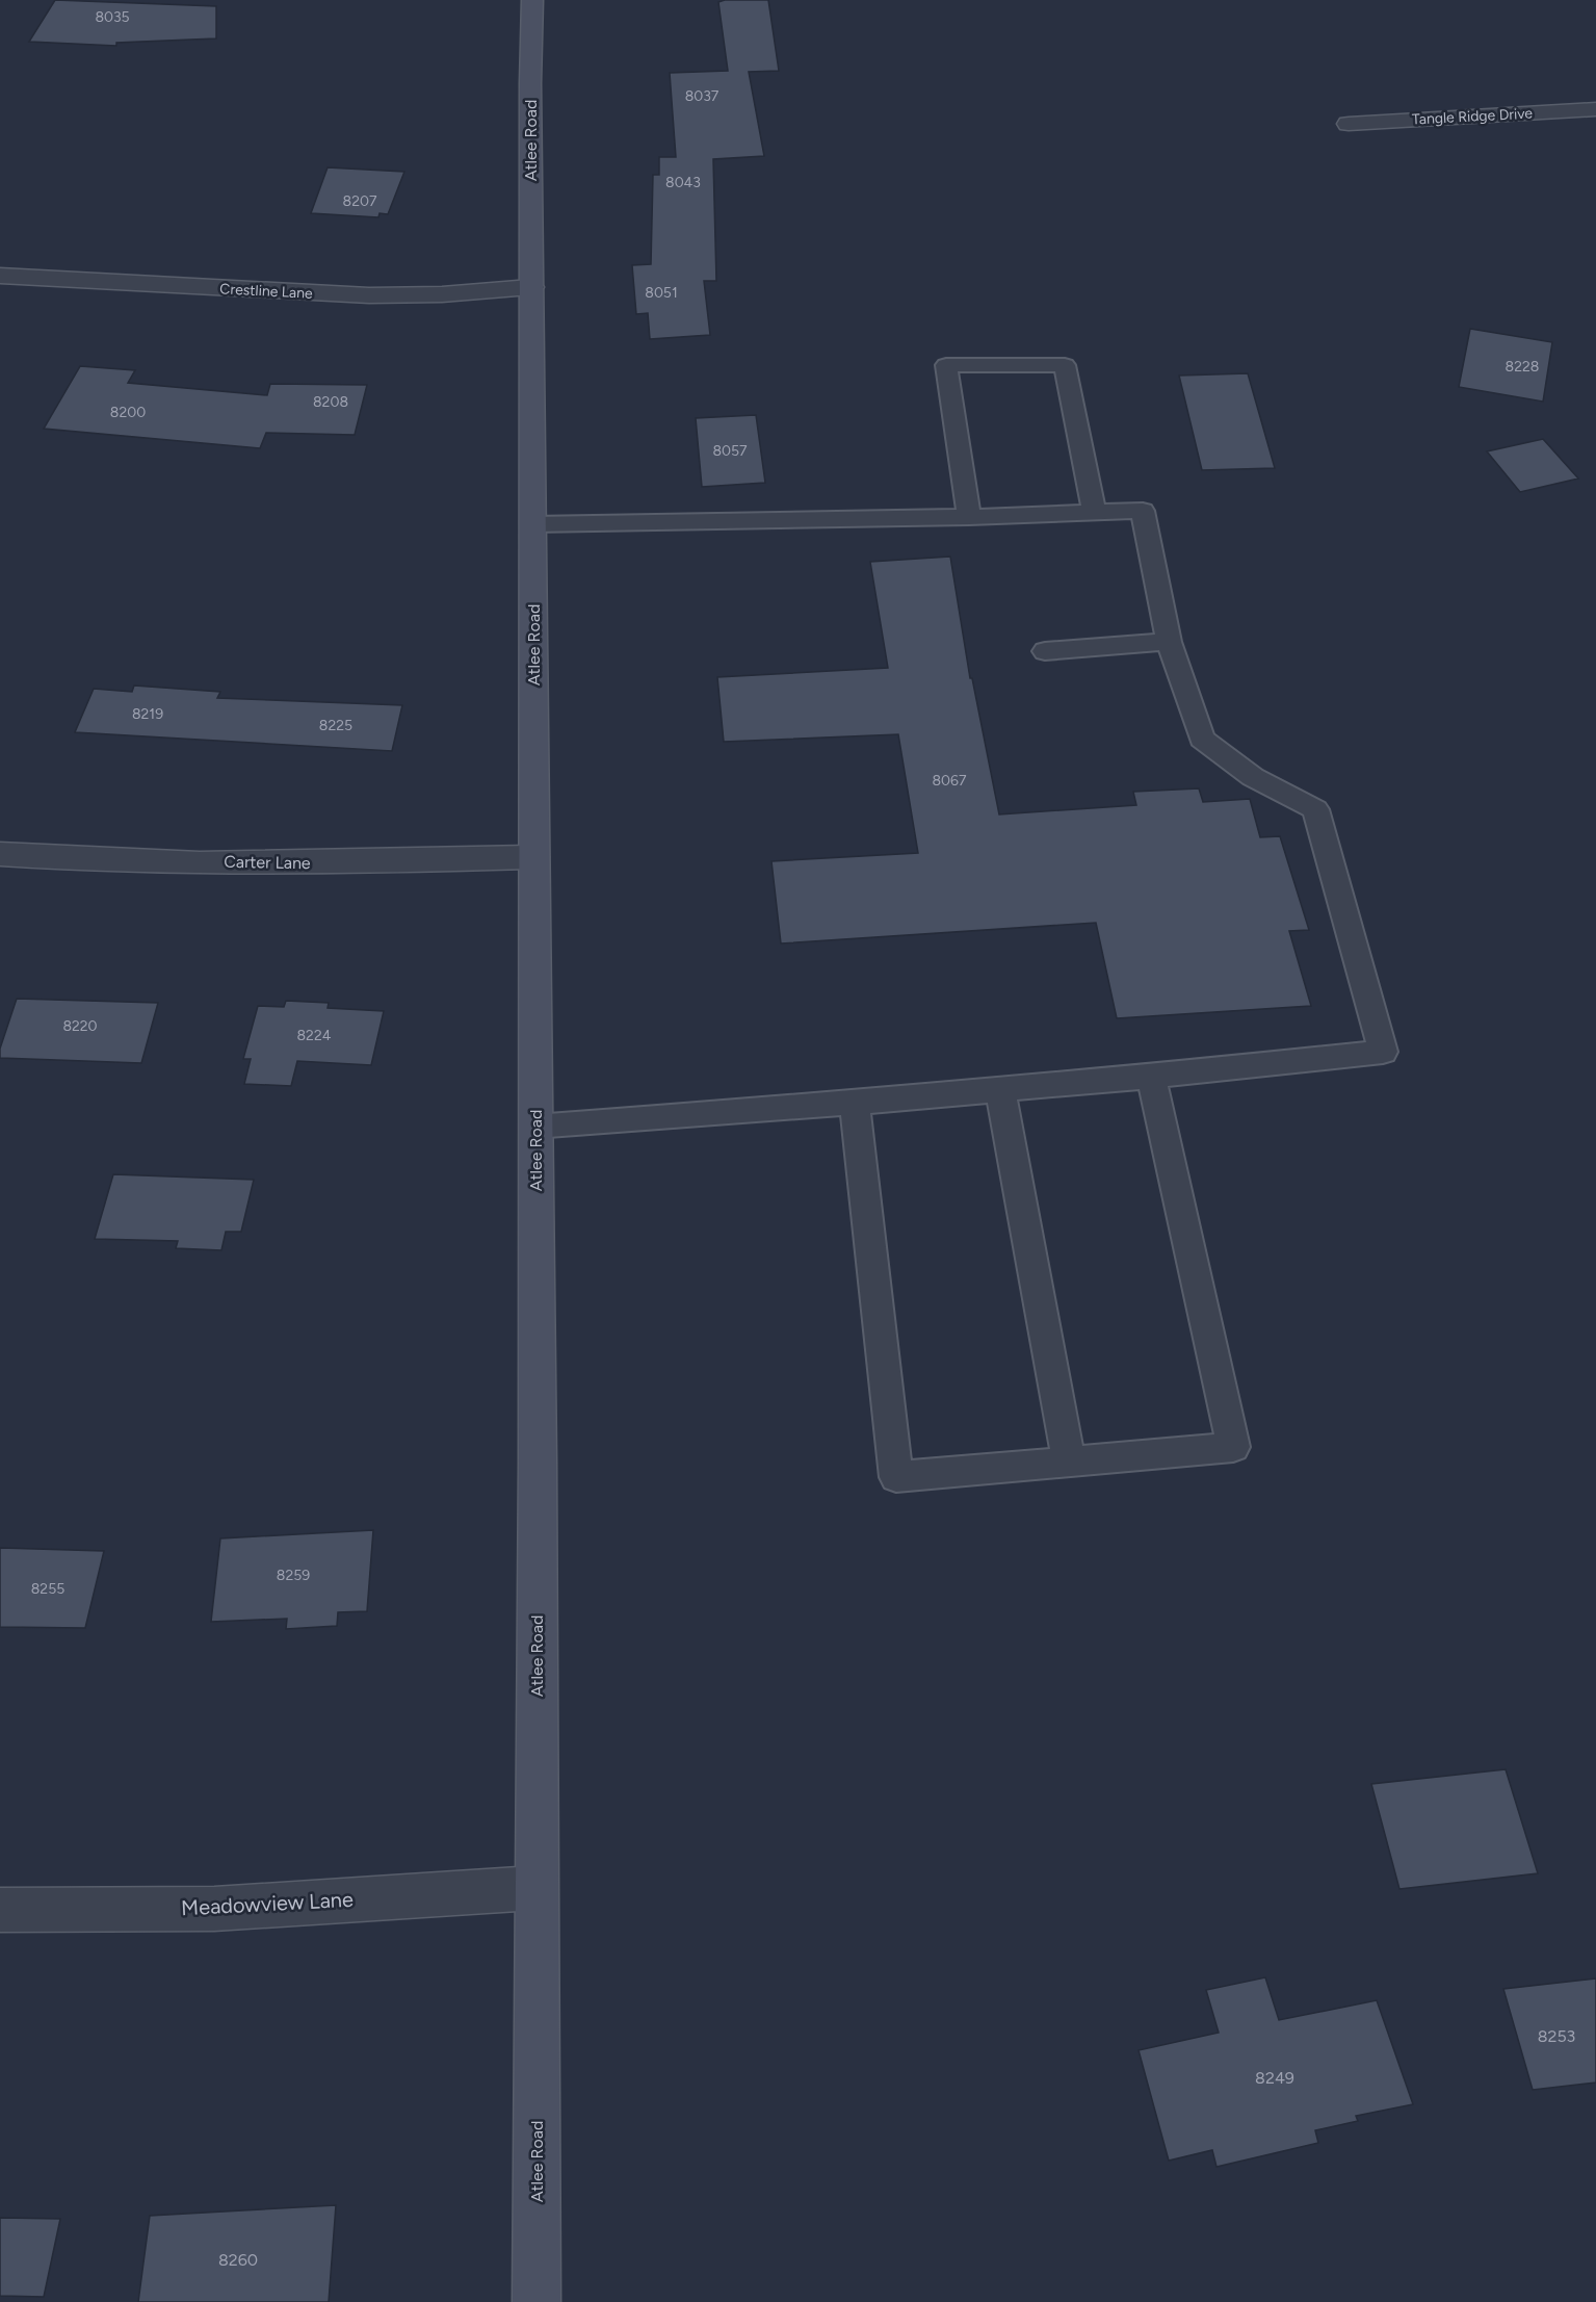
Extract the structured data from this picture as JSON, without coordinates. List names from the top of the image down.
{
  "streets": {
    "main road": ["Atlee Road"],
    "street": [
      "Tangle Ridge Drive",
      "Crestline Lane",
      "Carter Lane",
      "Meadowview Lane"
    ]
  },
  "crossings": [
    ["Atlee Road", "Crestline Lane"],
    ["Atlee Road", "Carter Lane"],
    ["Atlee Road", "Meadowview Lane"]
  ],
  "house_numbers": [
    "8035",
    "8037",
    "8043",
    "8207",
    "8051",
    "8228",
    "8208",
    "8200",
    "8057",
    "8219",
    "8225",
    "8067",
    "8220",
    "8224",
    "8259",
    "8255",
    "8253",
    "8249",
    "8260"
  ]
}
